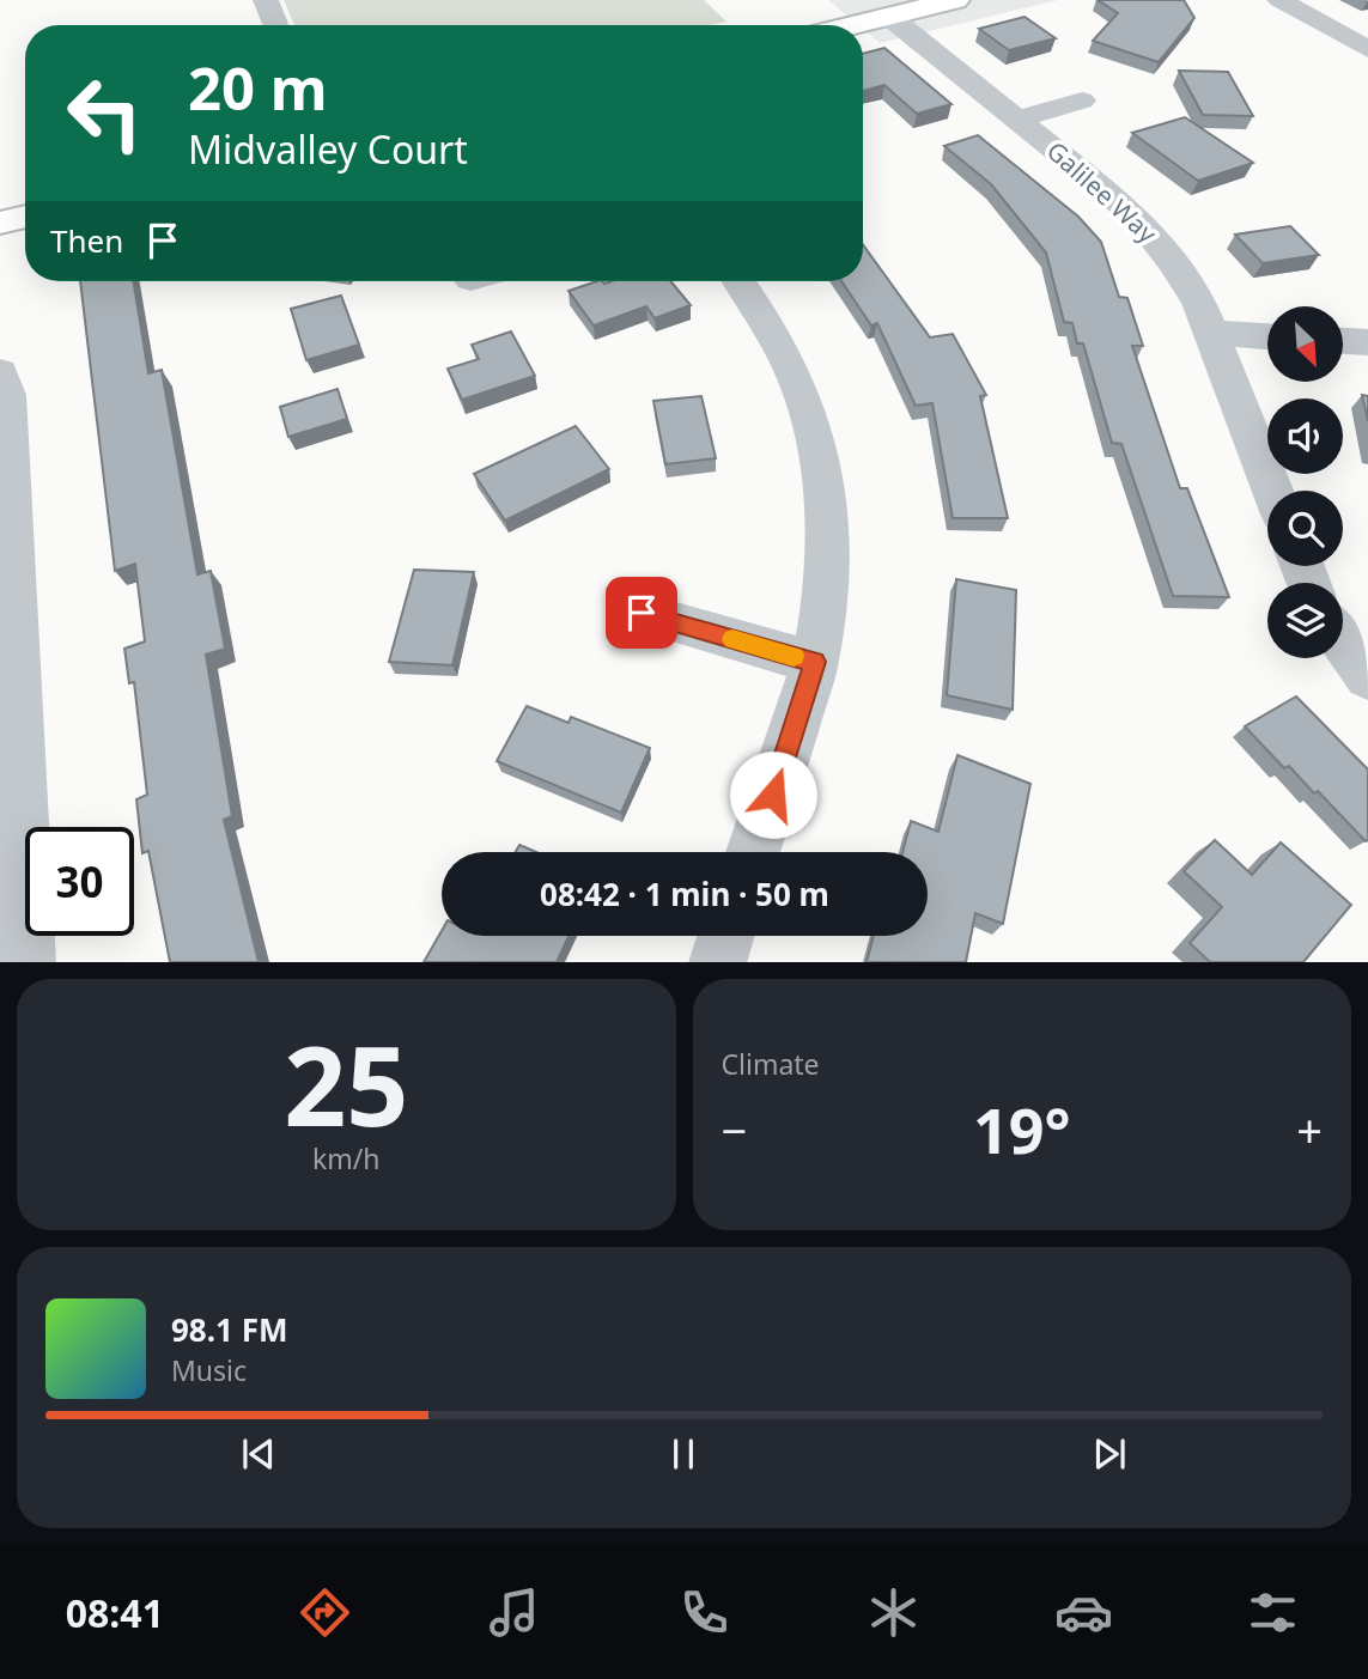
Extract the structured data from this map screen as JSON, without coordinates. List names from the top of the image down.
{
  "streets": {
    "street": ["Galilee Way"]
  },
  "north": "bottom right",
  "page": {
    "turn": ["20 m", "Midvalley Court"],
    "then": "Then",
    "limit": "30",
    "trip": "08:42 · 1 min · 50 m",
    "tile": [
      ["25", "km/h"],
      "Climate"
    ],
    "heat": ["−", "19°", "+"],
    "song": ["98.1 FM", "Music"],
    "tabs": "08:41"
  }
}
